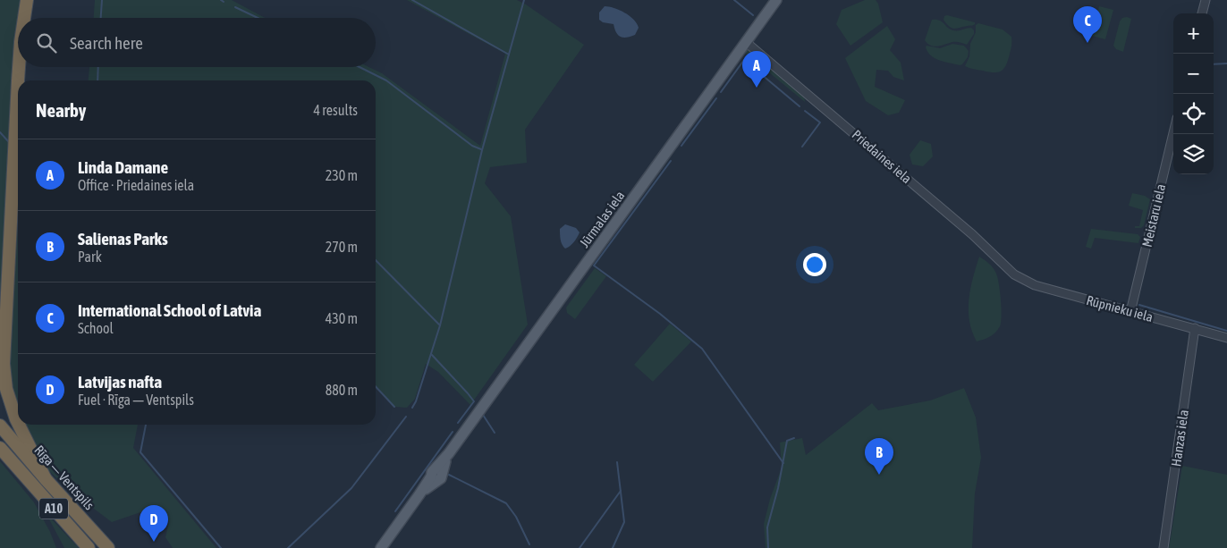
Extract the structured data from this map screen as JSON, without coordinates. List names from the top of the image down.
{
  "streets": {
    "highway": ["Rīga — Ventspils", "A10"],
    "main road": ["Jūrmalas iela"],
    "street": [
      "Priedaines iela",
      "Meistaru iela",
      "Rūpnieku iela",
      "Hanzas iela"
    ]
  },
  "crossings": [
    ["Priedaines iela", "Jūrmalas iela"],
    ["Priedaines iela", "Rūpnieku iela"],
    ["Meistaru iela", "Rūpnieku iela"],
    ["Rūpnieku iela", "Hanzas iela"]
  ],
  "page": {
    "pins": [
      "C",
      "A",
      "B",
      "D"
    ],
    "map_buttons": ["+", "−"],
    "search": "Search here",
    "heading": ["Nearby", "4 results"],
    "list": [
      {
        "mark": "A",
        "name": "Linda Damane",
        "note": "Office · Priedaines iela",
        "value": "230 m"
      },
      {
        "mark": "B",
        "name": "Salienas Parks",
        "note": "Park",
        "value": "270 m"
      },
      {
        "mark": "C",
        "name": "International School of Latvia",
        "note": "School",
        "value": "430 m"
      },
      {
        "mark": "D",
        "name": "Latvijas nafta",
        "note": "Fuel · Rīga — Ventspils",
        "value": "880 m"
      }
    ]
  }
}
